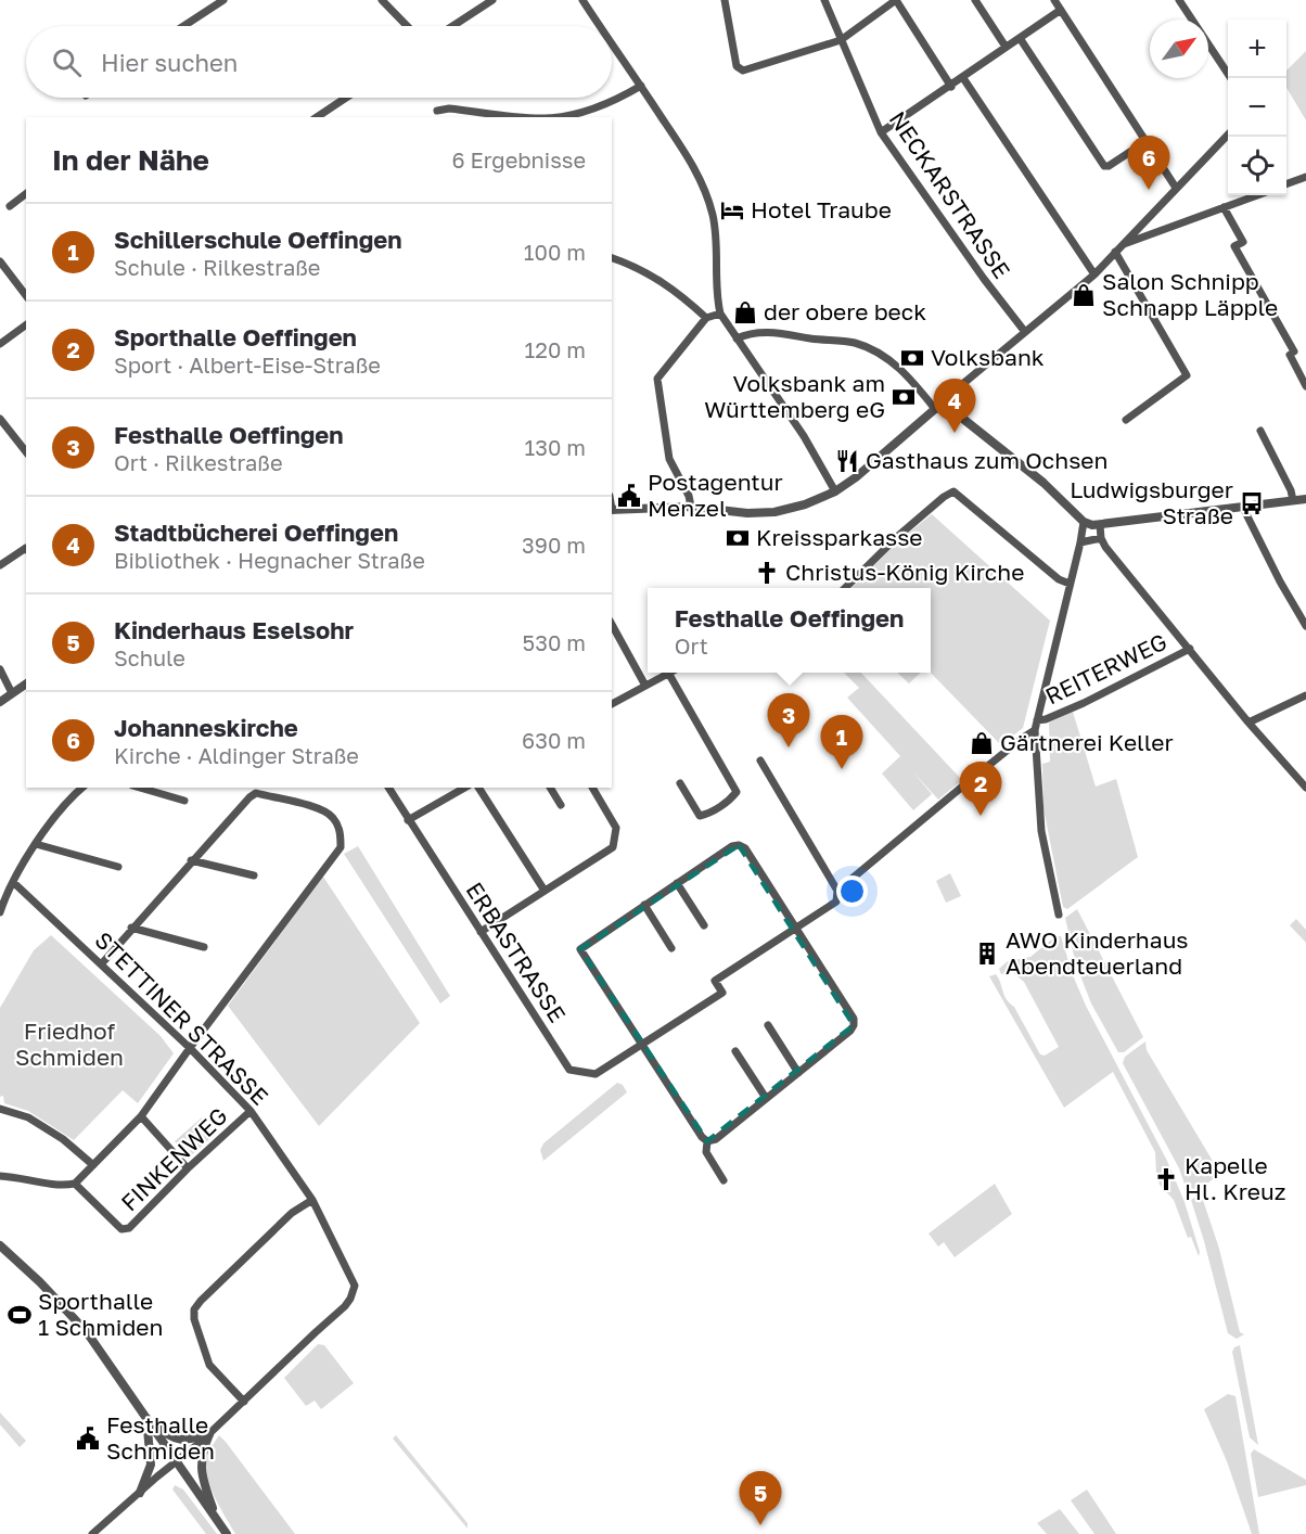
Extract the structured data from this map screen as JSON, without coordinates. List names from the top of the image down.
{
  "streets": {
    "street": [
      "NECKARSTRASSE",
      "REITERWEG",
      "ERBASTRASSE",
      "STETTINER STRASSE",
      "FINKENWEG"
    ]
  },
  "crossings": [
    ["STETTINER STRASSE", "FINKENWEG"]
  ],
  "parks": ["Friedhof Schmiden"],
  "places": {
    "hotel": ["Hotel Traube"],
    "shop": ["Salon Schnipp Schnapp Läpple", "der obere beck", "Gärtnerei Keller"],
    "bank": ["Volksbank", "Volksbank am Württemberg eG", "Kreissparkasse"],
    "restaurant": ["Gasthaus zum Ochsen"],
    "public building": ["Postagentur Menzel", "Festhalle Schmiden"],
    "bus stop": ["Ludwigsburger Straße"],
    "church": ["Christus-König Kirche", "Kapelle Hl. Kreuz"],
    "building": ["AWO Kinderhaus Abendteuerland"],
    "sports": ["Sporthalle 1 Schmiden"]
  },
  "north": "top right",
  "page": {
    "map_buttons": ["+", "−"],
    "search": "Hier suchen",
    "heading": ["In der Nähe", "6 Ergebnisse"],
    "pins": [
      "6",
      "4",
      "3",
      "1",
      "2",
      "5"
    ],
    "list": [
      {
        "mark": "1",
        "name": "Schillerschule Oeffingen",
        "note": "Schule · Rilkestraße",
        "value": "100 m"
      },
      {
        "mark": "2",
        "name": "Sporthalle Oeffingen",
        "note": "Sport · Albert-Eise-Straße",
        "value": "120 m"
      },
      {
        "mark": "3",
        "name": "Festhalle Oeffingen",
        "note": "Ort · Rilkestraße",
        "value": "130 m"
      },
      {
        "mark": "4",
        "name": "Stadtbücherei Oeffingen",
        "note": "Bibliothek · Hegnacher Straße",
        "value": "390 m"
      },
      {
        "mark": "5",
        "name": "Kinderhaus Eselsohr",
        "note": "Schule",
        "value": "530 m"
      },
      {
        "mark": "6",
        "name": "Johanneskirche",
        "note": "Kirche · Aldinger Straße",
        "value": "630 m"
      }
    ],
    "popup": ["Festhalle Oeffingen", "Ort"]
  }
}
